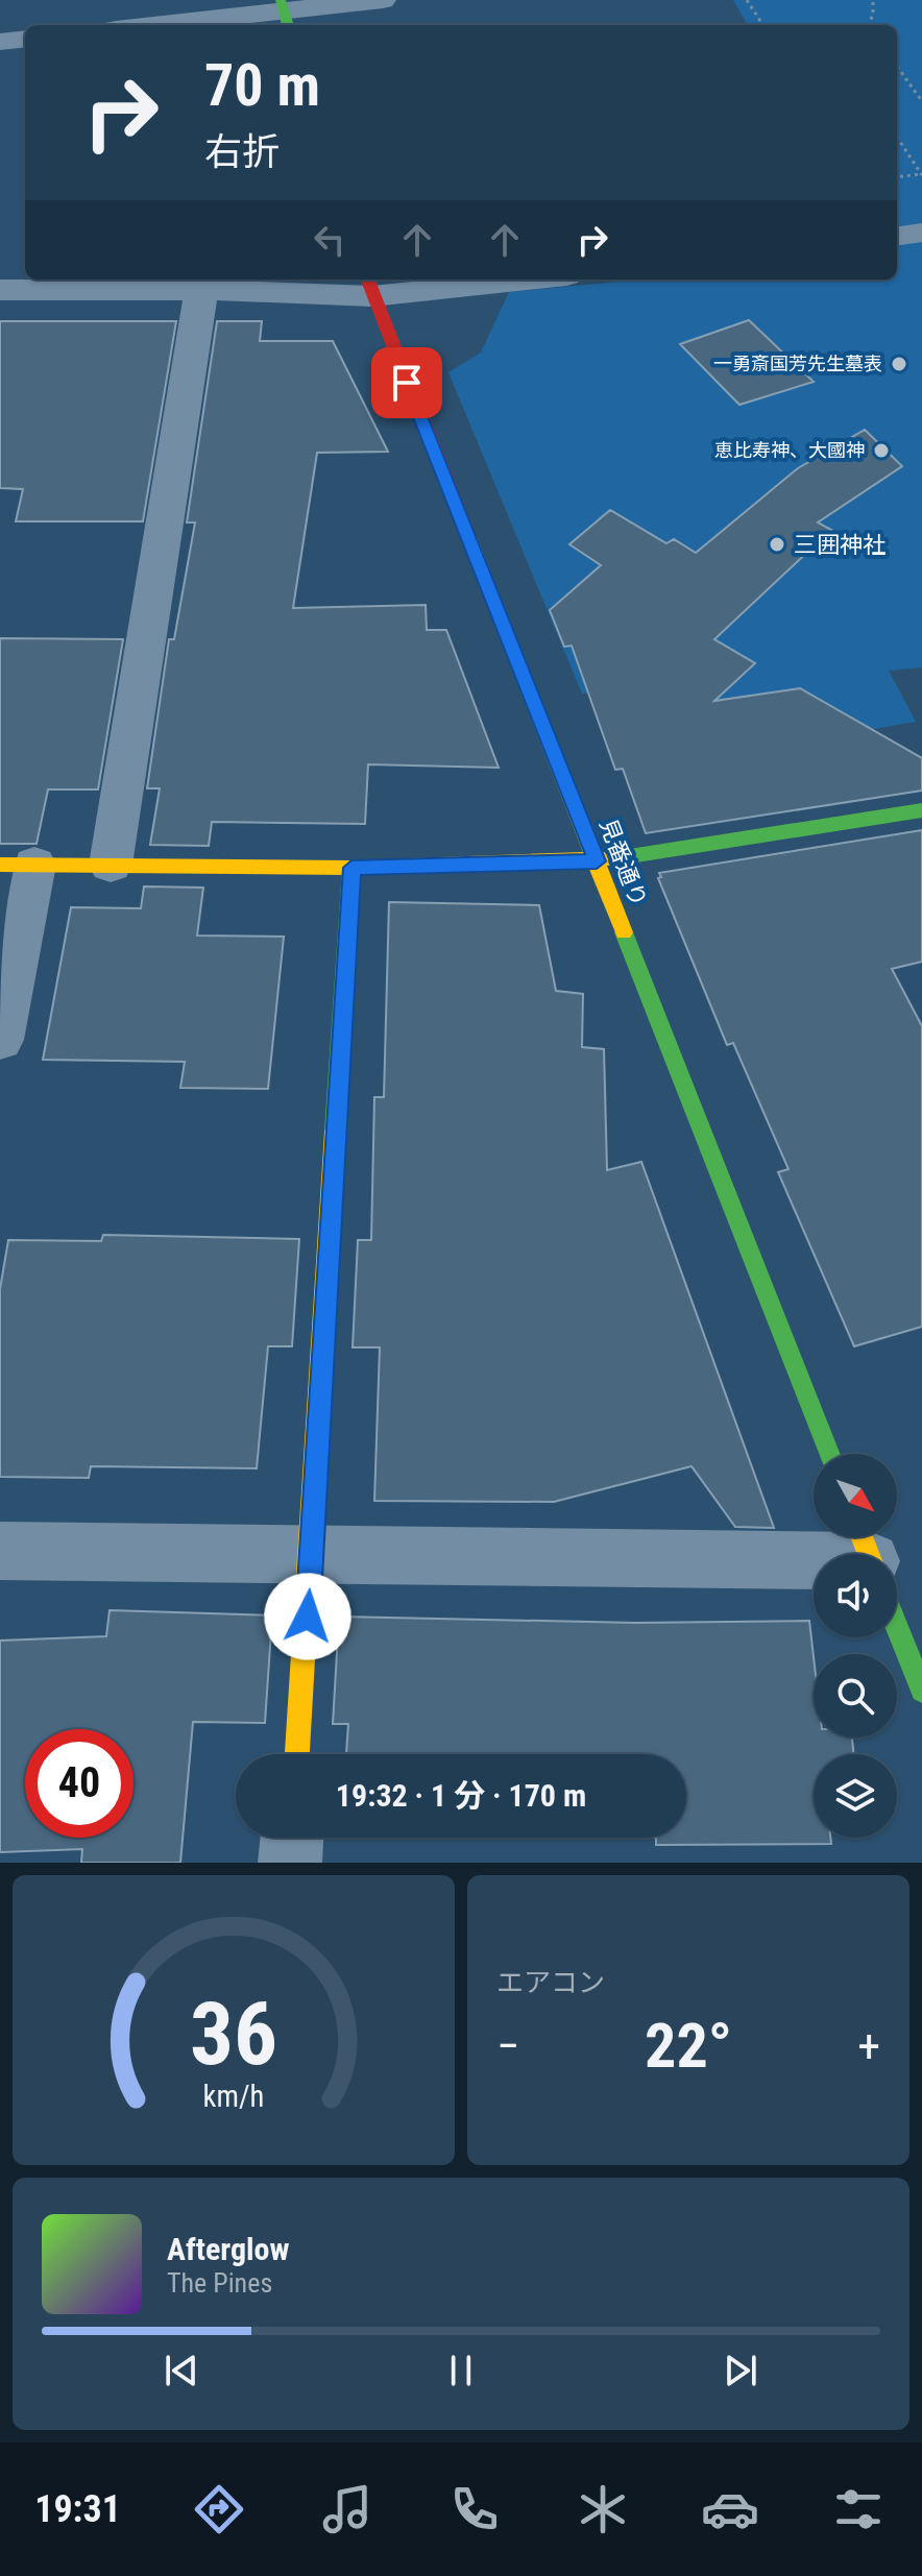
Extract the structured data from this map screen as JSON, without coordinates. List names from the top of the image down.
{
  "streets": {
    "street": ["見番通り"]
  },
  "places": ["一勇斎国芳先生墓表", "恵比寿神、大國神", "三囲神社"],
  "north": "bottom right",
  "page": {
    "turn": ["70 m", "右折"],
    "limit": "40",
    "trip": "19:32 · 1 分 · 170 m",
    "tile": "エアコン",
    "heat": ["−", "22°", "+"],
    "song": ["Afterglow", "The Pines"],
    "tabs": "19:31",
    "gauge": ["36", "km/h"]
  }
}
